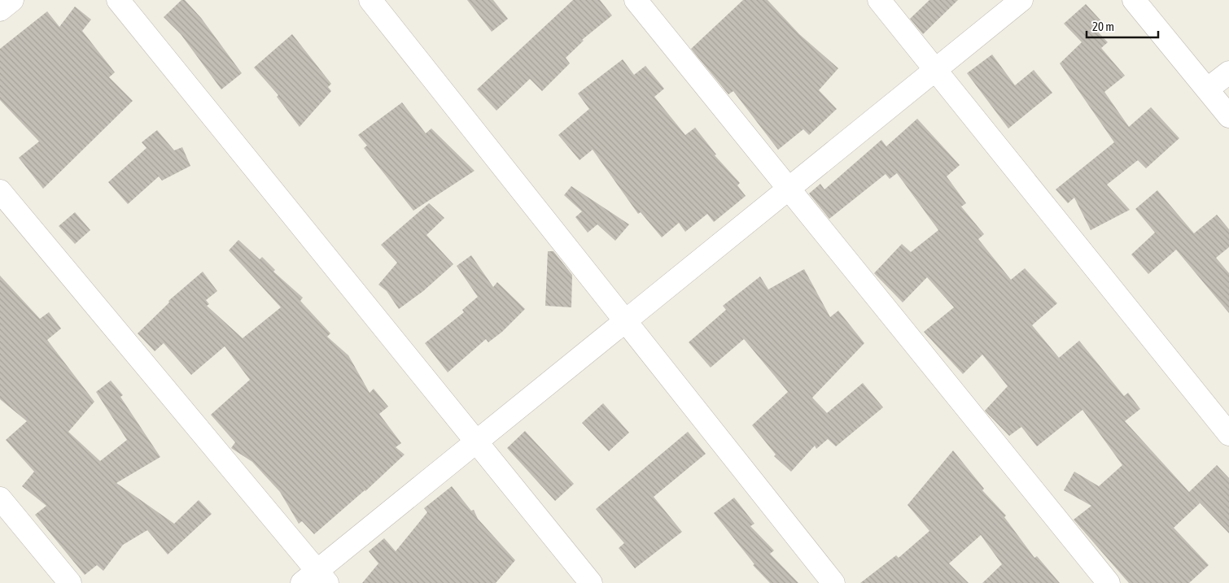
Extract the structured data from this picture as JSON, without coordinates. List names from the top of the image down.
{
  "scale_bar": "20 m"
}
